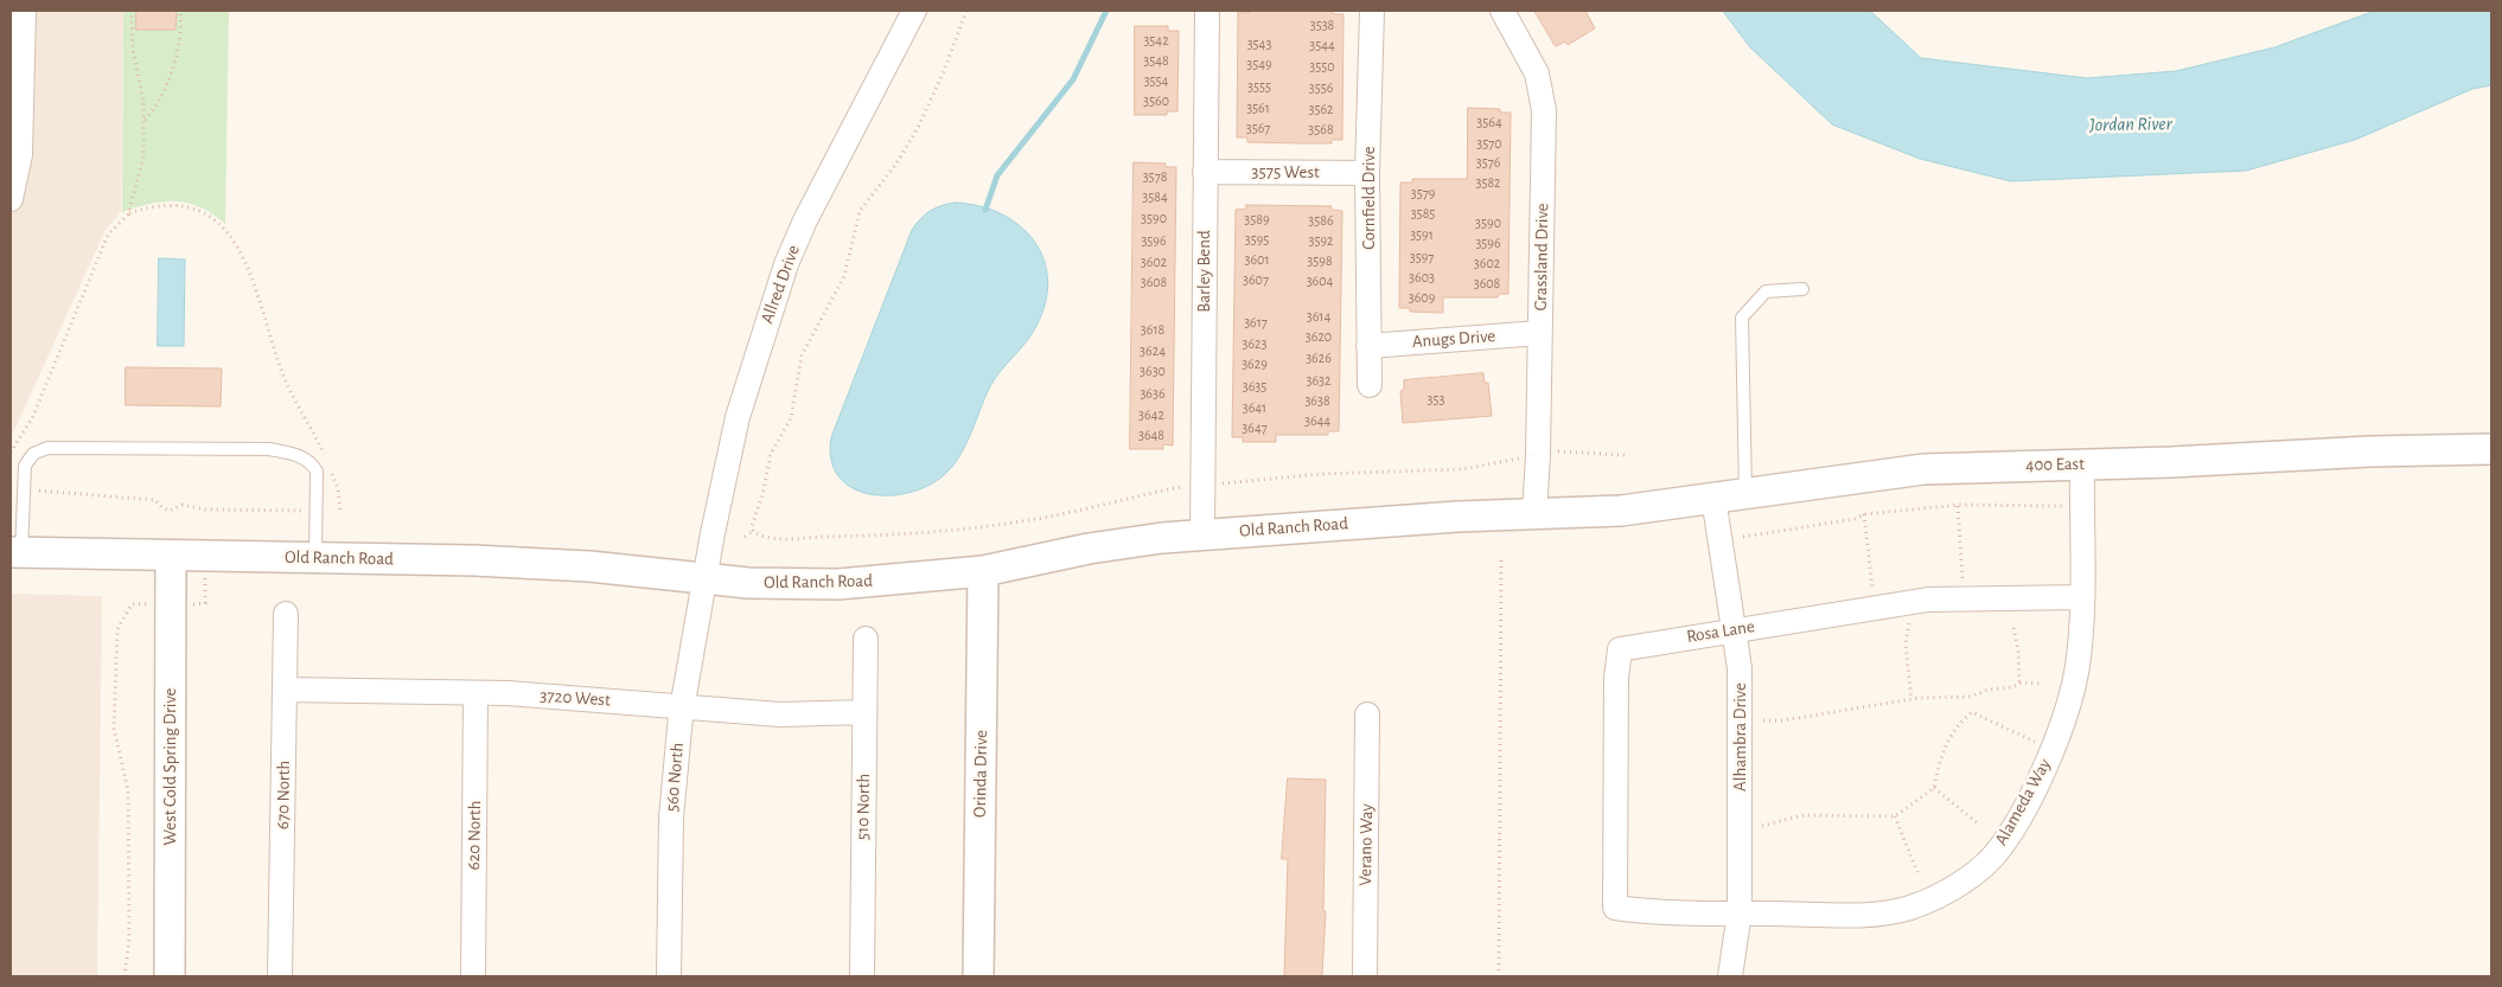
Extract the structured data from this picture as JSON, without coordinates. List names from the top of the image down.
{
  "streets": {
    "street": [
      "3575 West",
      "Cornfield Drive",
      "Grassland Drive",
      "Barley Bend",
      "Allred Drive",
      "Anugs Drive",
      "400 East",
      "Old Ranch Road",
      "Rosa Lane",
      "3720 West",
      "Alhambra Drive",
      "West Cold Spring Drive",
      "Orinda Drive",
      "560 North",
      "670 North",
      "Alameda Way",
      "510 North",
      "620 North",
      "Verano Way"
    ]
  },
  "crossings": [
    ["3575 West", "Cornfield Drive"],
    ["3575 West", "Barley Bend"],
    ["Cornfield Drive", "Anugs Drive"],
    ["Grassland Drive", "Anugs Drive"],
    ["Grassland Drive", "Old Ranch Road"],
    ["Barley Bend", "Old Ranch Road"],
    ["Allred Drive", "Old Ranch Road"],
    ["Allred Drive", "560 North"],
    ["400 East", "Old Ranch Road"],
    ["400 East", "Alhambra Drive"],
    ["400 East", "Alameda Way"],
    ["Old Ranch Road", "West Cold Spring Drive"],
    ["Old Ranch Road", "Orinda Drive"],
    ["Old Ranch Road", "560 North"],
    ["Rosa Lane", "Alhambra Drive"],
    ["Rosa Lane", "Alameda Way"],
    ["3720 West", "560 North"],
    ["3720 West", "670 North"],
    ["3720 West", "510 North"],
    ["3720 West", "620 North"],
    ["Alhambra Drive", "Alameda Way"]
  ],
  "water": ["Jordan River"],
  "house_numbers": [
    "3538",
    "3542",
    "3543",
    "3544",
    "3548",
    "3549",
    "3550",
    "3554",
    "3555",
    "3556",
    "3560",
    "3561",
    "3562",
    "3564",
    "3567",
    "3568",
    "3570",
    "3576",
    "3578",
    "3582",
    "3579",
    "3584",
    "3585",
    "3590",
    "3589",
    "3586",
    "3590",
    "3591",
    "3595",
    "3596",
    "3592",
    "3596",
    "3597",
    "3601",
    "3598",
    "3602",
    "3602",
    "3603",
    "3607",
    "3604",
    "3608",
    "3608",
    "3609",
    "3614",
    "3617",
    "3618",
    "3620",
    "3623",
    "3624",
    "3626",
    "3629",
    "3630",
    "3632",
    "3635",
    "3636",
    "353",
    "3638",
    "3641",
    "3642",
    "3644",
    "3647",
    "3648"
  ]
}
